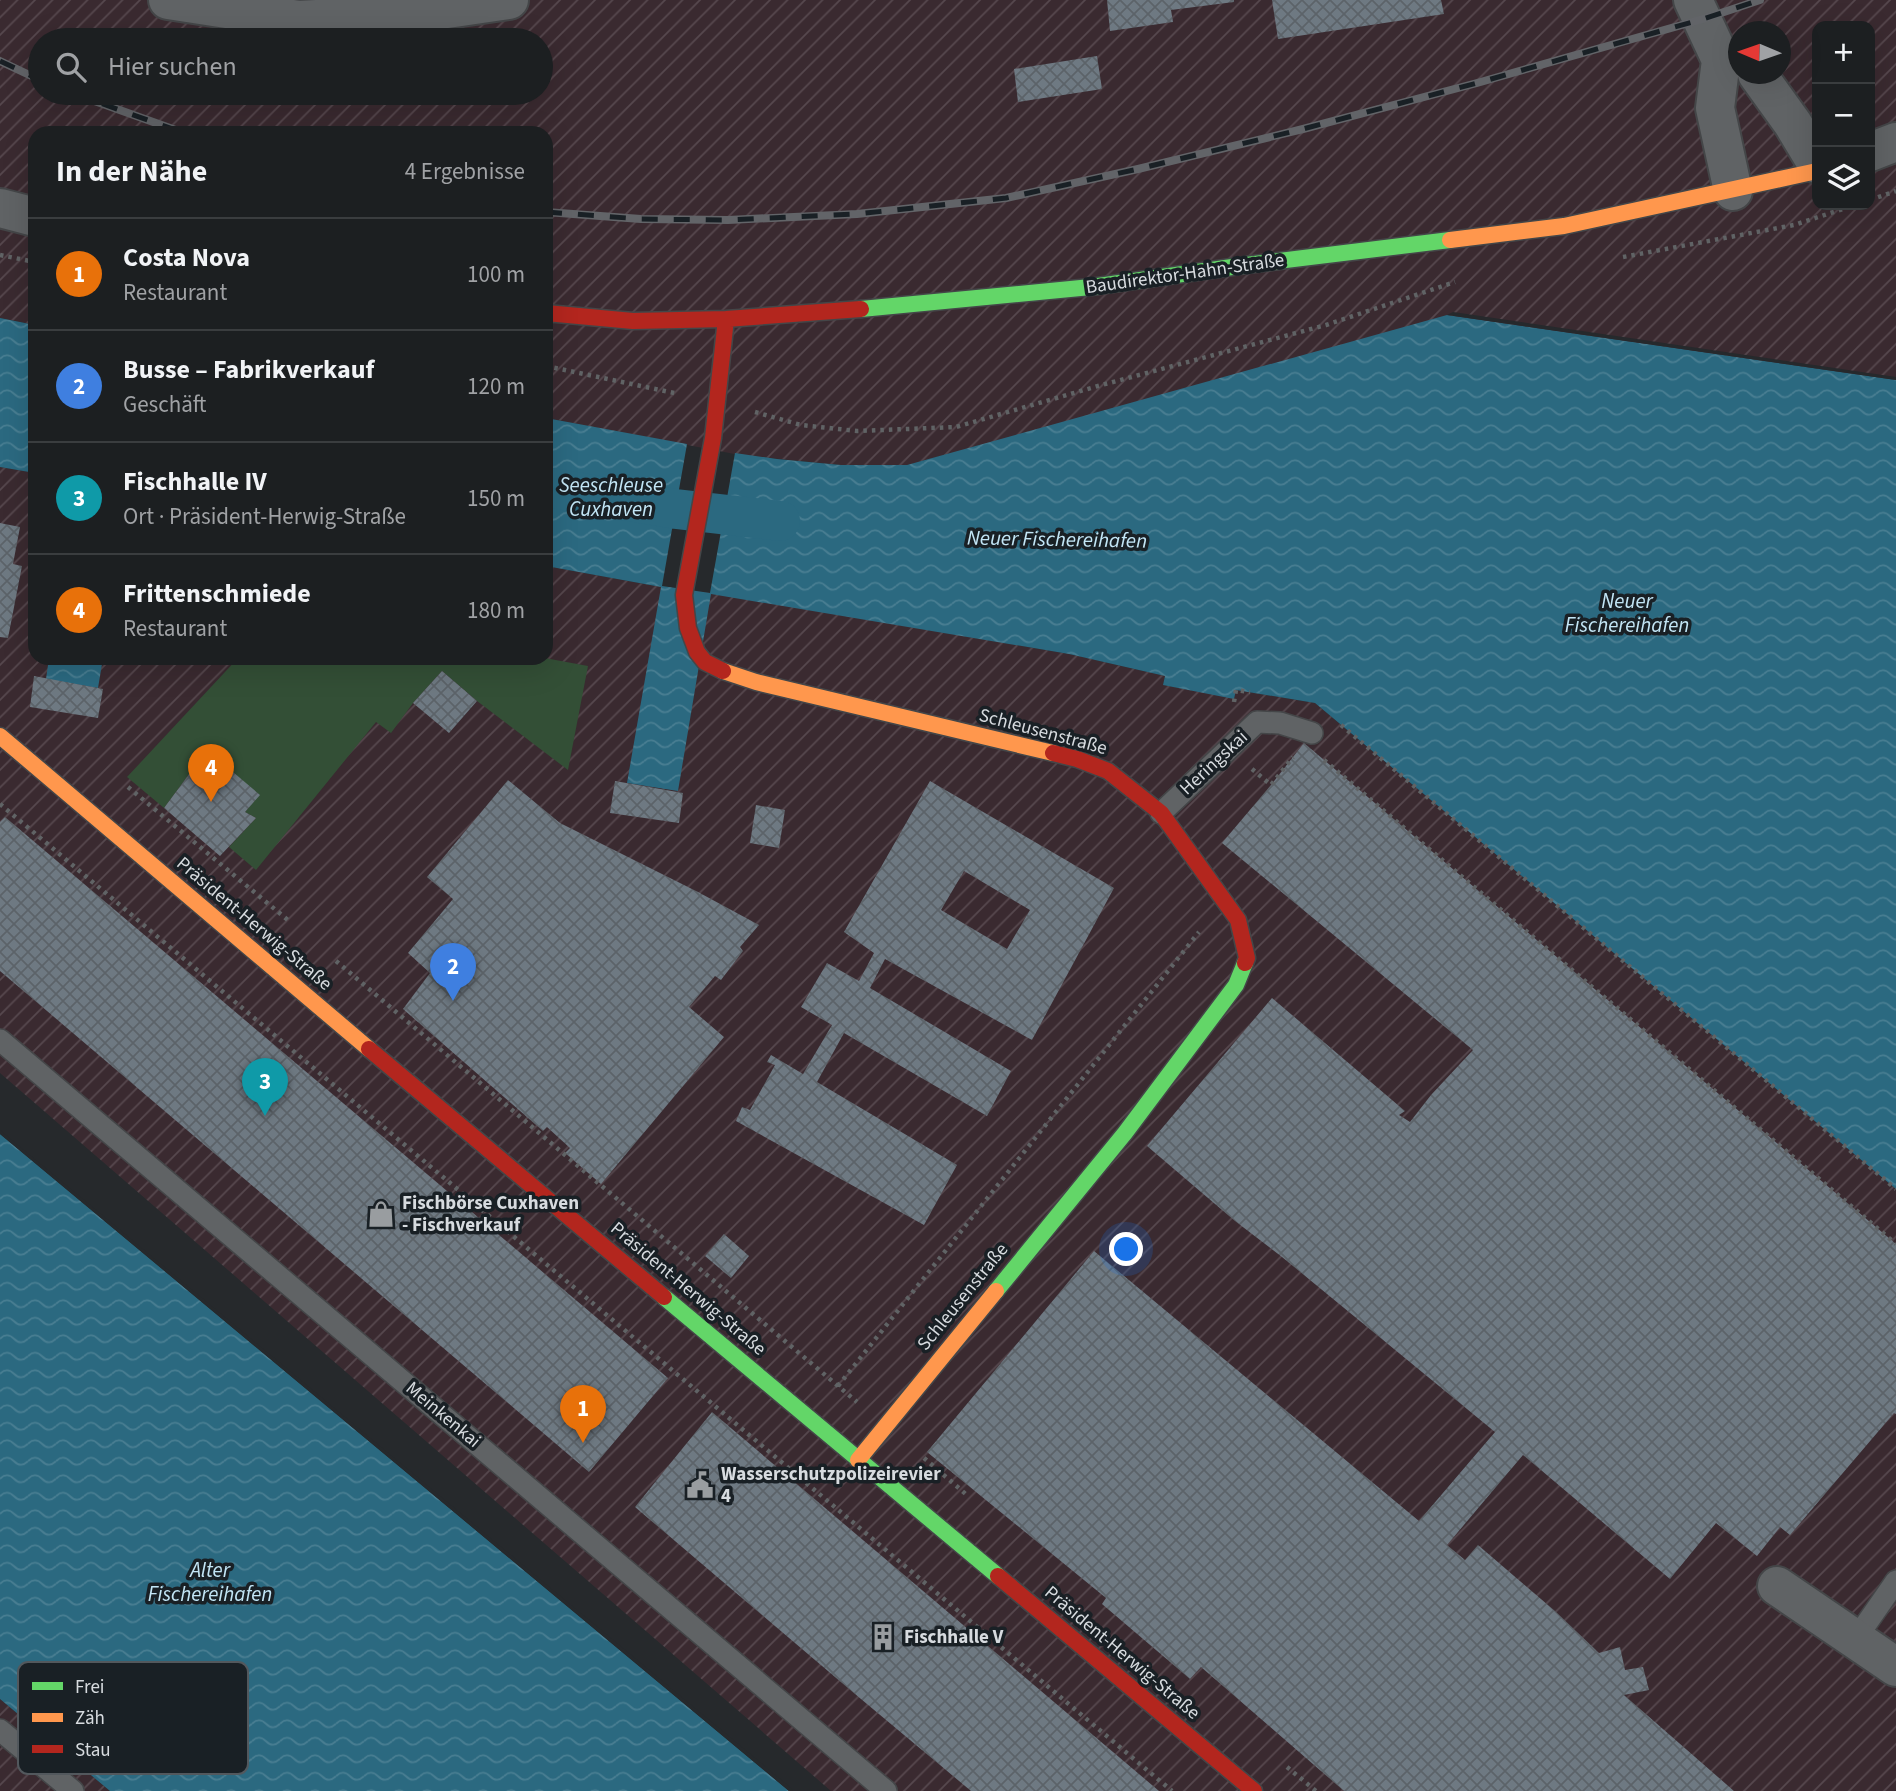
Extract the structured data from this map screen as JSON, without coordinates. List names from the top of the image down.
{
  "streets": {
    "street": ["Baudirektor-Hahn-Straße", "Schleusenstraße", "Präsident-Herwig-Straße"],
    "lane": ["Heringskai", "Meinkenkai"]
  },
  "crossings": [
    ["Baudirektor-Hahn-Straße", "Schleusenstraße"],
    ["Schleusenstraße", "Heringskai"],
    ["Schleusenstraße", "Präsident-Herwig-Straße"]
  ],
  "water": ["Seeschleuse Cuxhaven", "Neuer Fischereihafen", "Alter Fischereihafen"],
  "places": {
    "shop": ["Fischbörse Cuxhaven - Fischverkauf"],
    "public building": ["Wasserschutzpolizeirevier 4"],
    "building": ["Fischhalle V"]
  },
  "legend": ["Frei", "Zäh", "Stau"],
  "north": "left",
  "page": {
    "map_buttons": ["+", "−"],
    "search": "Hier suchen",
    "heading": ["In der Nähe", "4 Ergebnisse"],
    "list": [
      {
        "mark": "1",
        "name": "Costa Nova",
        "note": "Restaurant",
        "value": "100 m"
      },
      {
        "mark": "2",
        "name": "Busse – Fabrikverkauf",
        "note": "Geschäft",
        "value": "120 m"
      },
      {
        "mark": "3",
        "name": "Fischhalle IV",
        "note": "Ort · Präsident-Herwig-Straße",
        "value": "150 m"
      },
      {
        "mark": "4",
        "name": "Frittenschmiede",
        "note": "Restaurant",
        "value": "180 m"
      }
    ],
    "pins": [
      "4",
      "2",
      "3",
      "1"
    ]
  }
}
